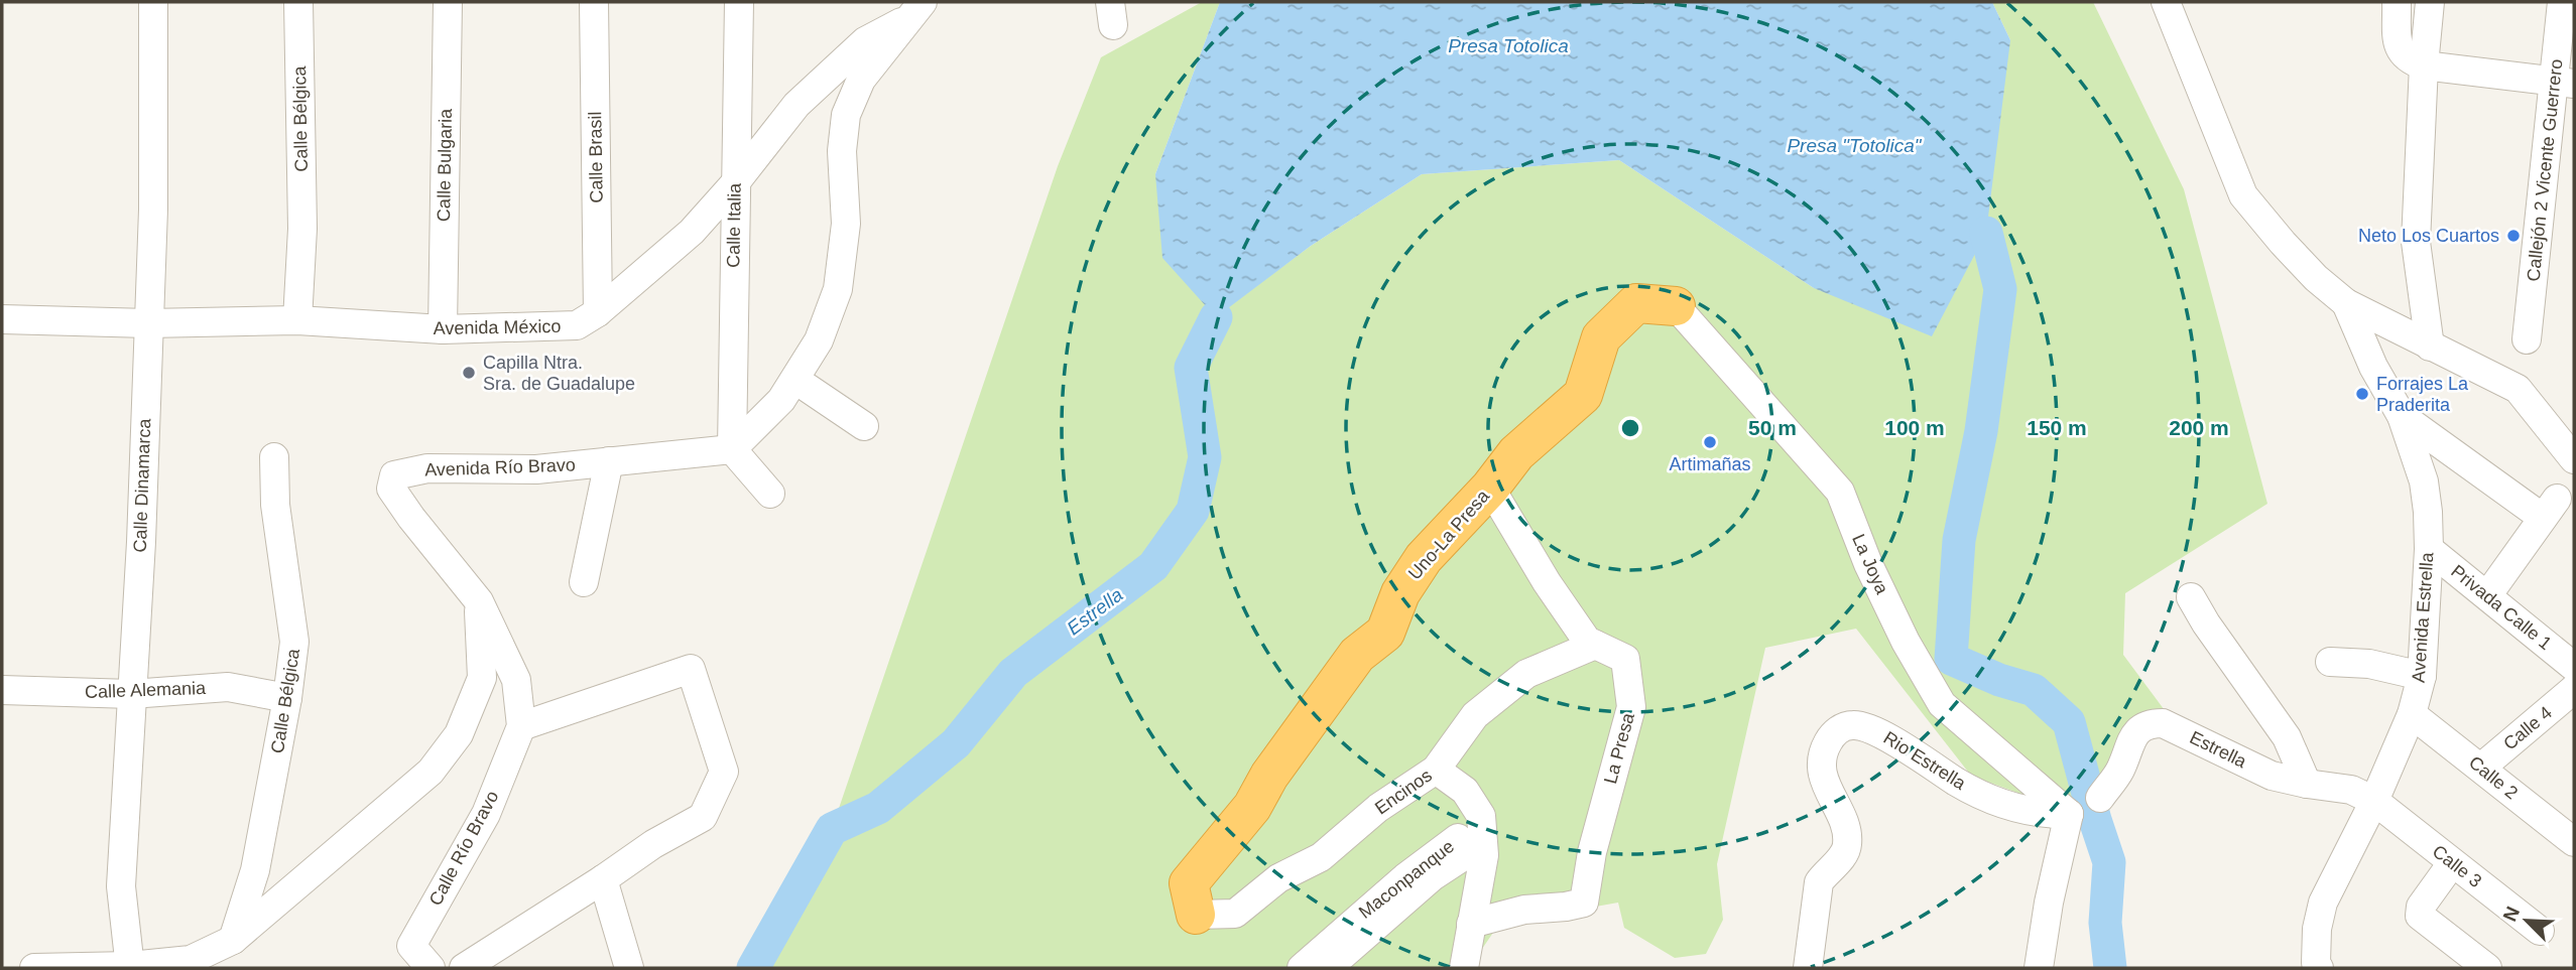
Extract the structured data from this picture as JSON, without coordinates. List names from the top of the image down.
{
  "streets": {
    "highway": ["Uno-La Presa"],
    "street": [
      "Calle Bélgica",
      "Calle Brasil",
      "Calle Bulgaria",
      "Callejón 2 Vicente Guerrero",
      "Calle Italia",
      "Avenida México",
      "Avenida Río Bravo",
      "Calle Dinamarca",
      "La Joya",
      "Privada Calle 1",
      "Avenida Estrella",
      "Calle Alemania",
      "Calle 4",
      "La Presa",
      "Estrella",
      "Rio Estrella",
      "Calle 2",
      "Encinos",
      "Calle Río Bravo",
      "Calle 3",
      "Maconpanque"
    ]
  },
  "crossings": [
    ["Calle Bélgica", "Avenida México"],
    ["Calle Bélgica", "Calle Alemania"],
    ["Calle Brasil", "Avenida México"],
    ["Calle Bulgaria", "Avenida México"],
    ["Calle Italia", "Avenida México"],
    ["Calle Italia", "Avenida Río Bravo"],
    ["Avenida México", "Calle Dinamarca"],
    ["Avenida Río Bravo", "Calle Río Bravo"],
    ["Calle Dinamarca", "Calle Alemania"],
    ["Uno-La Presa", "La Joya"],
    ["Uno-La Presa", "La Presa"],
    ["Uno-La Presa", "Encinos"],
    ["La Joya", "Rio Estrella"],
    ["Privada Calle 1", "Avenida Estrella"],
    ["Avenida Estrella", "Estrella"],
    ["Avenida Estrella", "Calle 2"],
    ["Avenida Estrella", "Calle 3"],
    ["Calle 4", "Calle 2"],
    ["La Presa", "Encinos"],
    ["Estrella", "Calle 3"]
  ],
  "water": ["Presa Totolica", "Presa \"Totolica\"", "Estrella"],
  "places": [
    "Neto Los Cuartos",
    "Capilla Ntra. Sra. de Guadalupe",
    "Forrajes La Praderita",
    "Artimañas"
  ],
  "north": "top left",
  "rings": [
    "50 m",
    "100 m",
    "150 m",
    "200 m"
  ]
}
